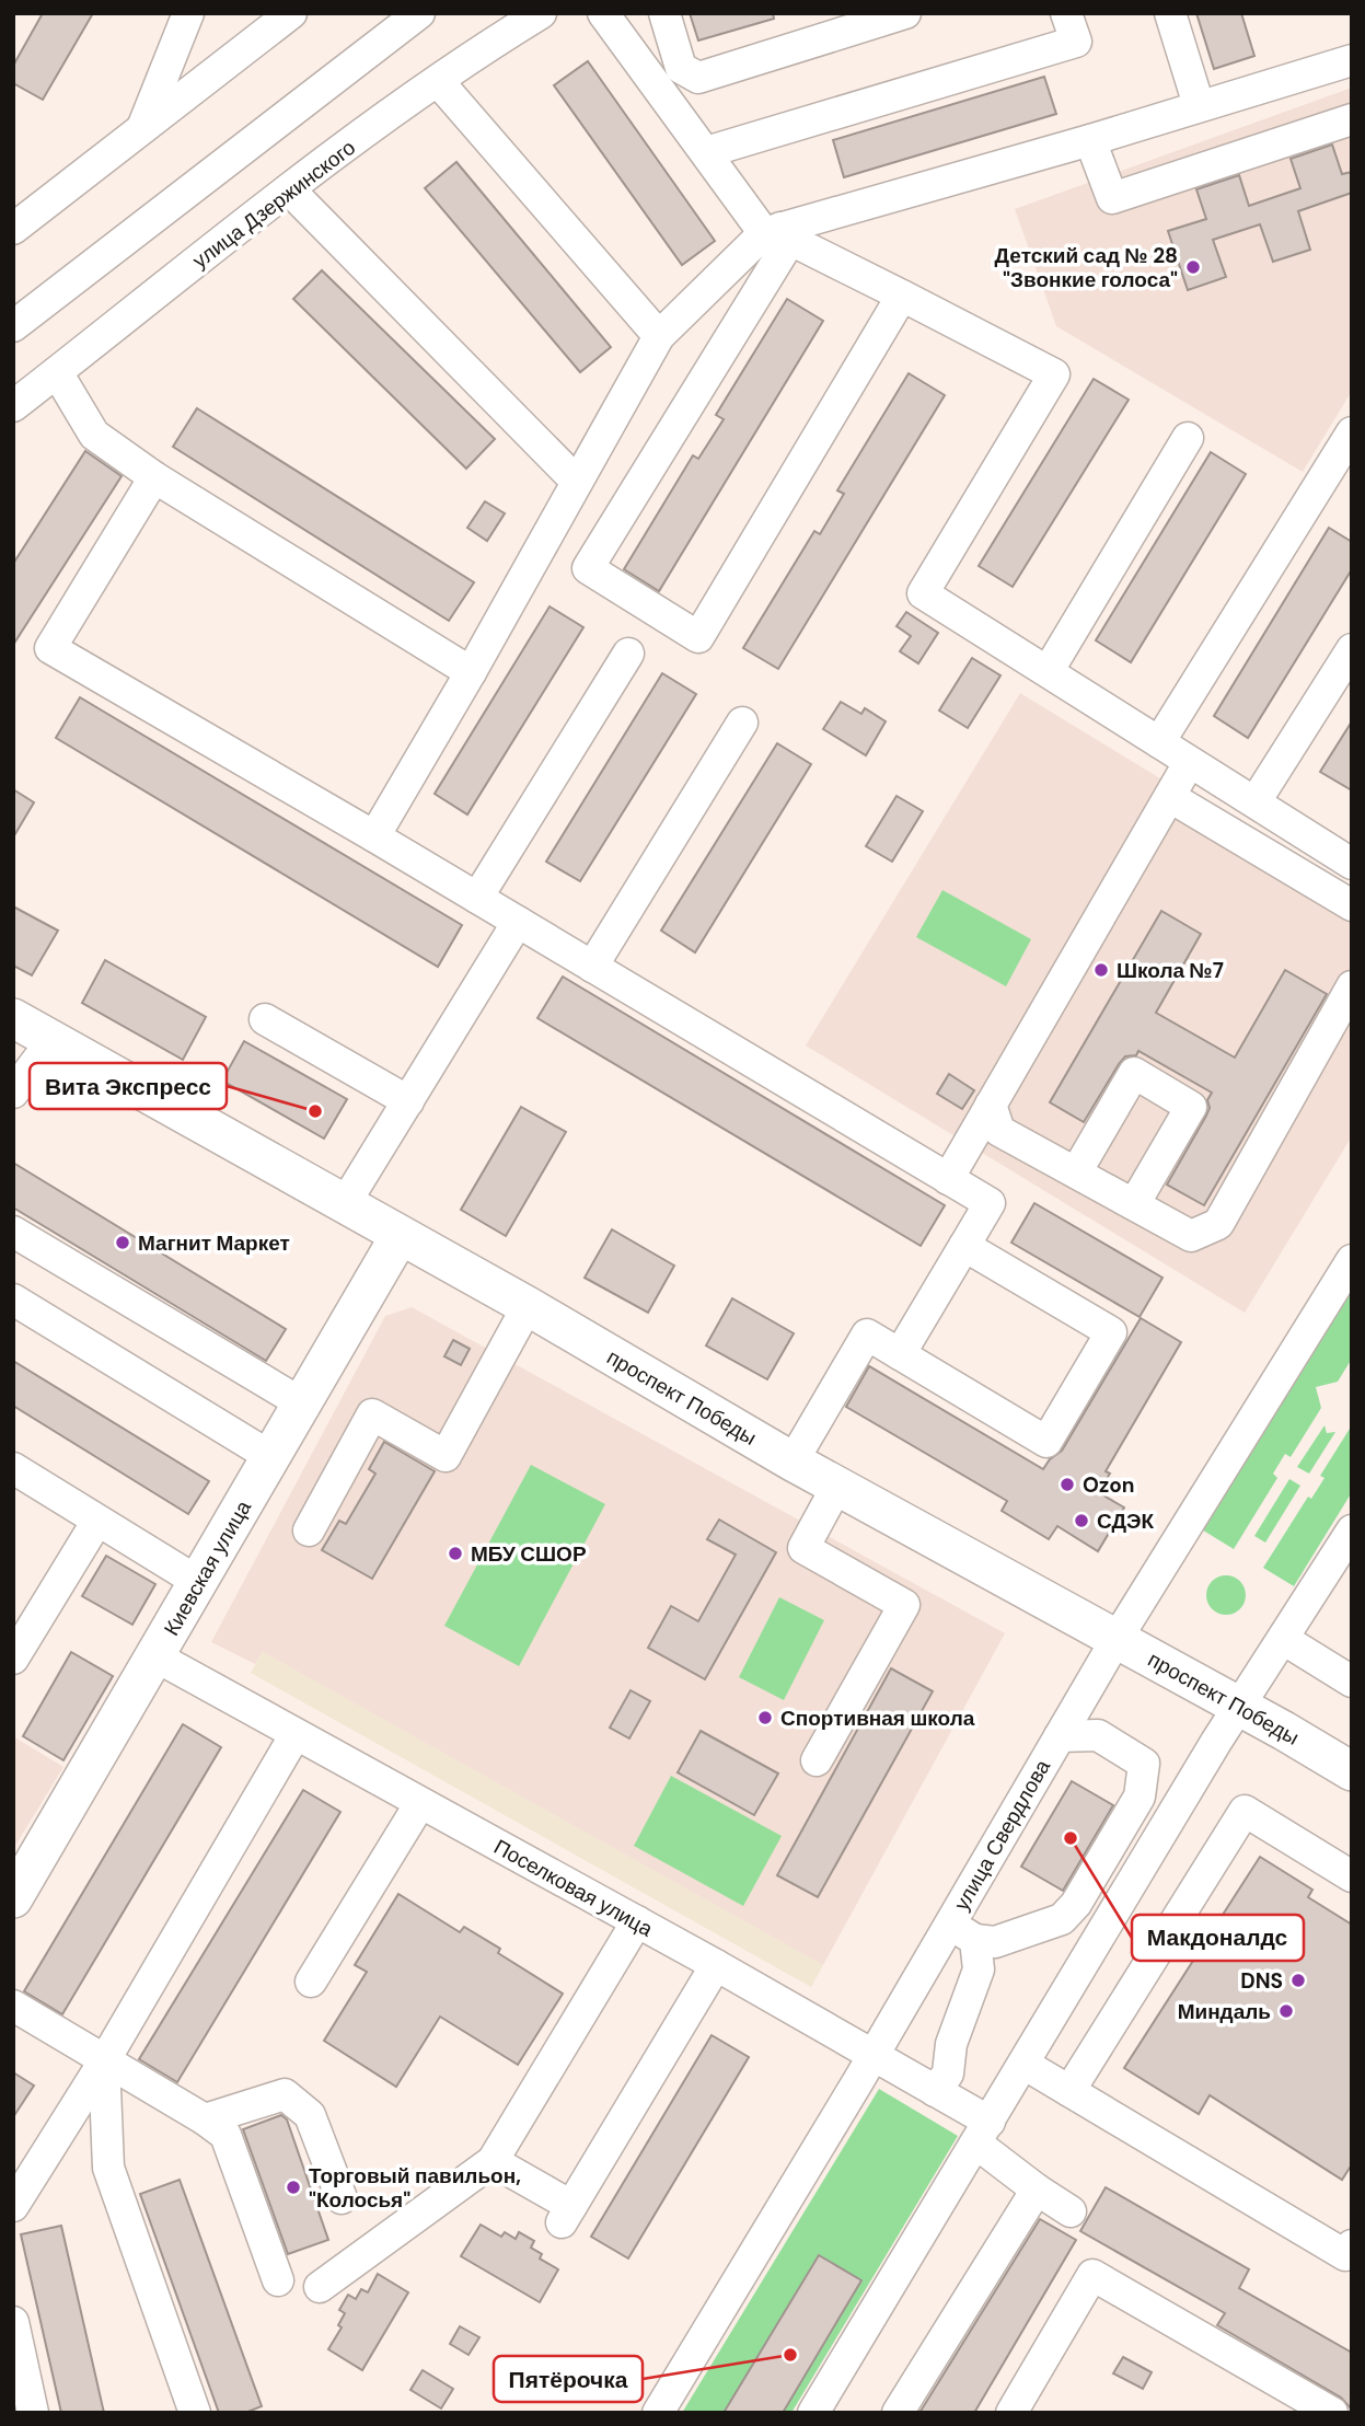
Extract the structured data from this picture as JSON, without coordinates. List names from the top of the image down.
{
  "streets": {
    "main road": ["проспект Победы", "Киевская улица"],
    "street": ["улица Дзержинского", "улица Свердлова", "Поселковая улица"]
  },
  "crossings": [
    ["проспект Победы", "Киевская улица"],
    ["проспект Победы", "улица Свердлова"],
    ["Киевская улица", "Поселковая улица"],
    ["улица Свердлова", "Поселковая улица"]
  ],
  "places": [
    "Детский сад № 28 \"Звонкие голоса\"",
    "Школа №7",
    "Вита Экспресс",
    "Магнит Маркет",
    "Ozon",
    "СДЭК",
    "МБУ СШОР",
    "Спортивная школа",
    "Макдоналдс",
    "DNS",
    "Миндаль",
    "Торговый павильон, \"Колосья\"",
    "Пятёрочка"
  ]
}
